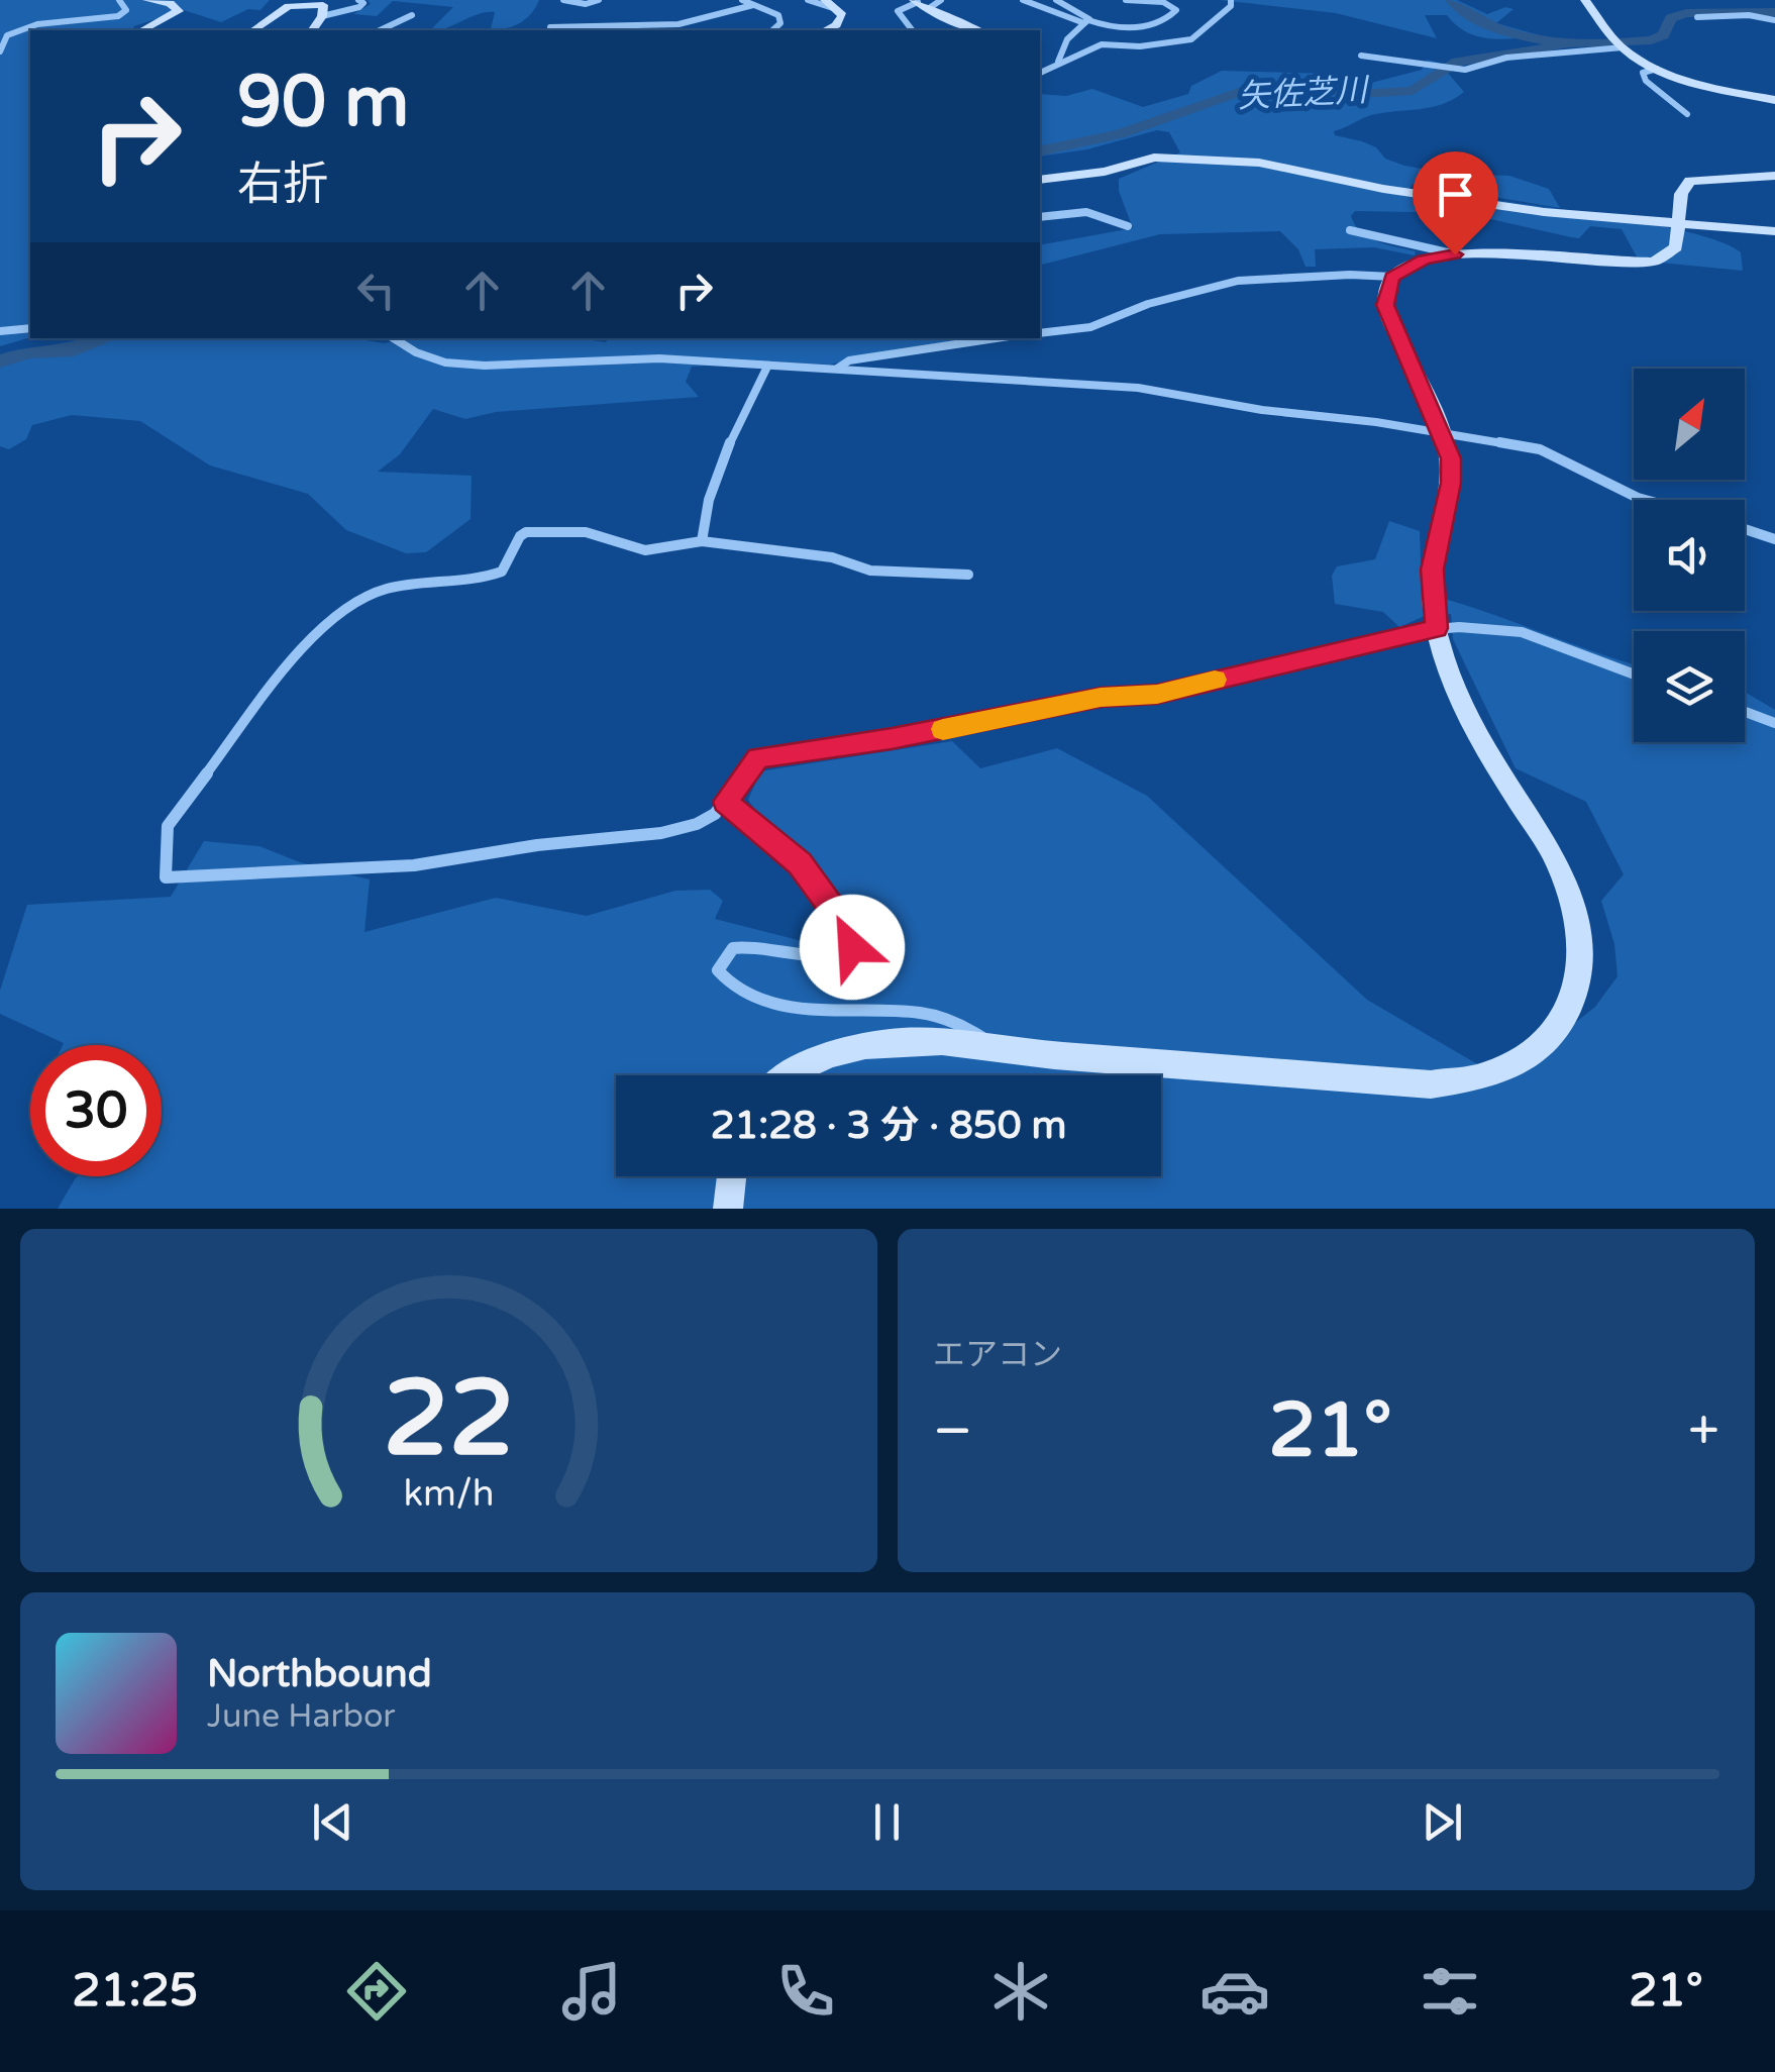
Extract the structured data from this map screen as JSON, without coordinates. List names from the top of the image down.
{
  "water": ["矢佐芝川"],
  "north": "top right",
  "page": {
    "turn": ["90 m", "右折"],
    "limit": "30",
    "trip": "21:28 · 3 分 · 850 m",
    "tile": "エアコン",
    "heat": ["−", "21°", "+"],
    "song": ["Northbound", "June Harbor"],
    "tabs": ["21:25", "21°"],
    "gauge": ["22", "km/h"]
  }
}
